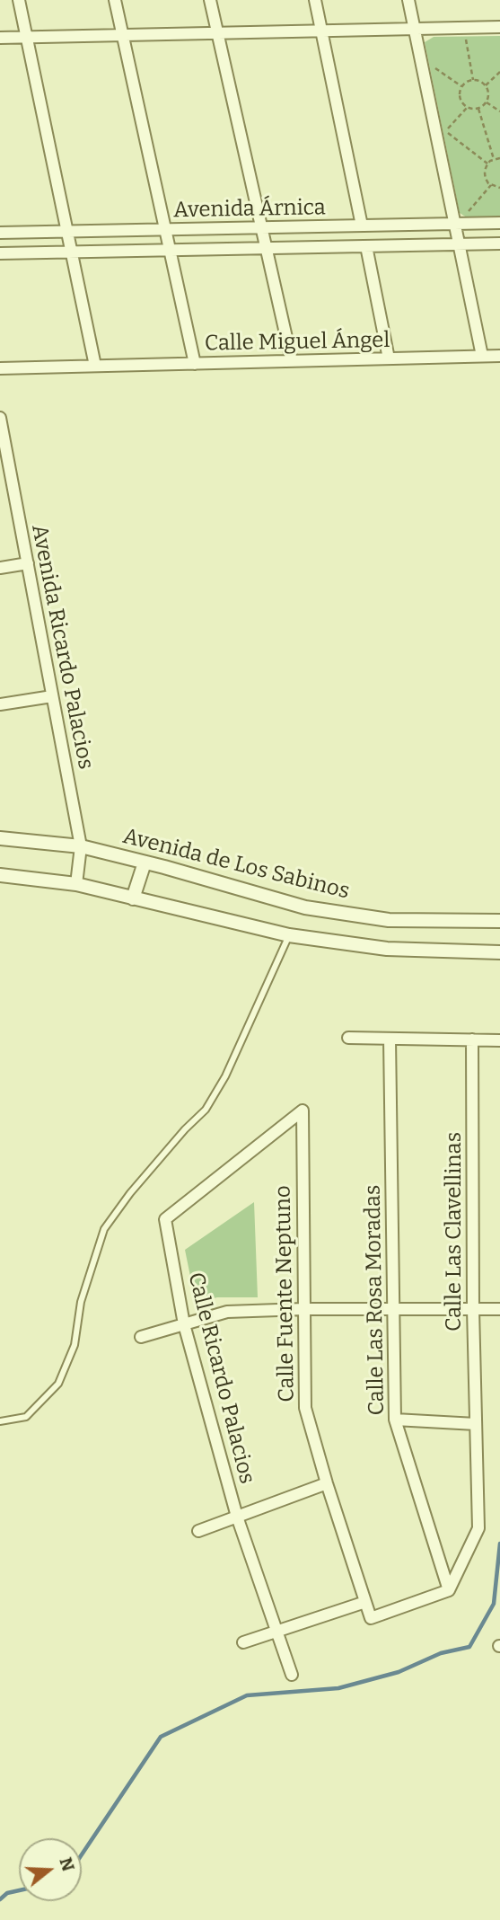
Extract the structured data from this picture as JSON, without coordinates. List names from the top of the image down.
{
  "streets": {
    "street": [
      "Avenida Árnica",
      "Calle Miguel Ángel",
      "Avenida Ricardo Palacios",
      "Avenida de Los Sabinos",
      "Calle Las Clavellinas",
      "Calle Fuente Neptuno",
      "Calle Las Rosa Moradas",
      "Calle Ricardo Palacios"
    ]
  },
  "crossings": [
    ["Avenida Ricardo Palacios", "Avenida de Los Sabinos"],
    ["Calle Las Clavellinas", "Calle Fuente Neptuno"],
    ["Calle Las Clavellinas", "Calle Las Rosa Moradas"],
    ["Calle Fuente Neptuno", "Calle Las Rosa Moradas"],
    ["Calle Fuente Neptuno", "Calle Ricardo Palacios"]
  ],
  "north": "right"
}
